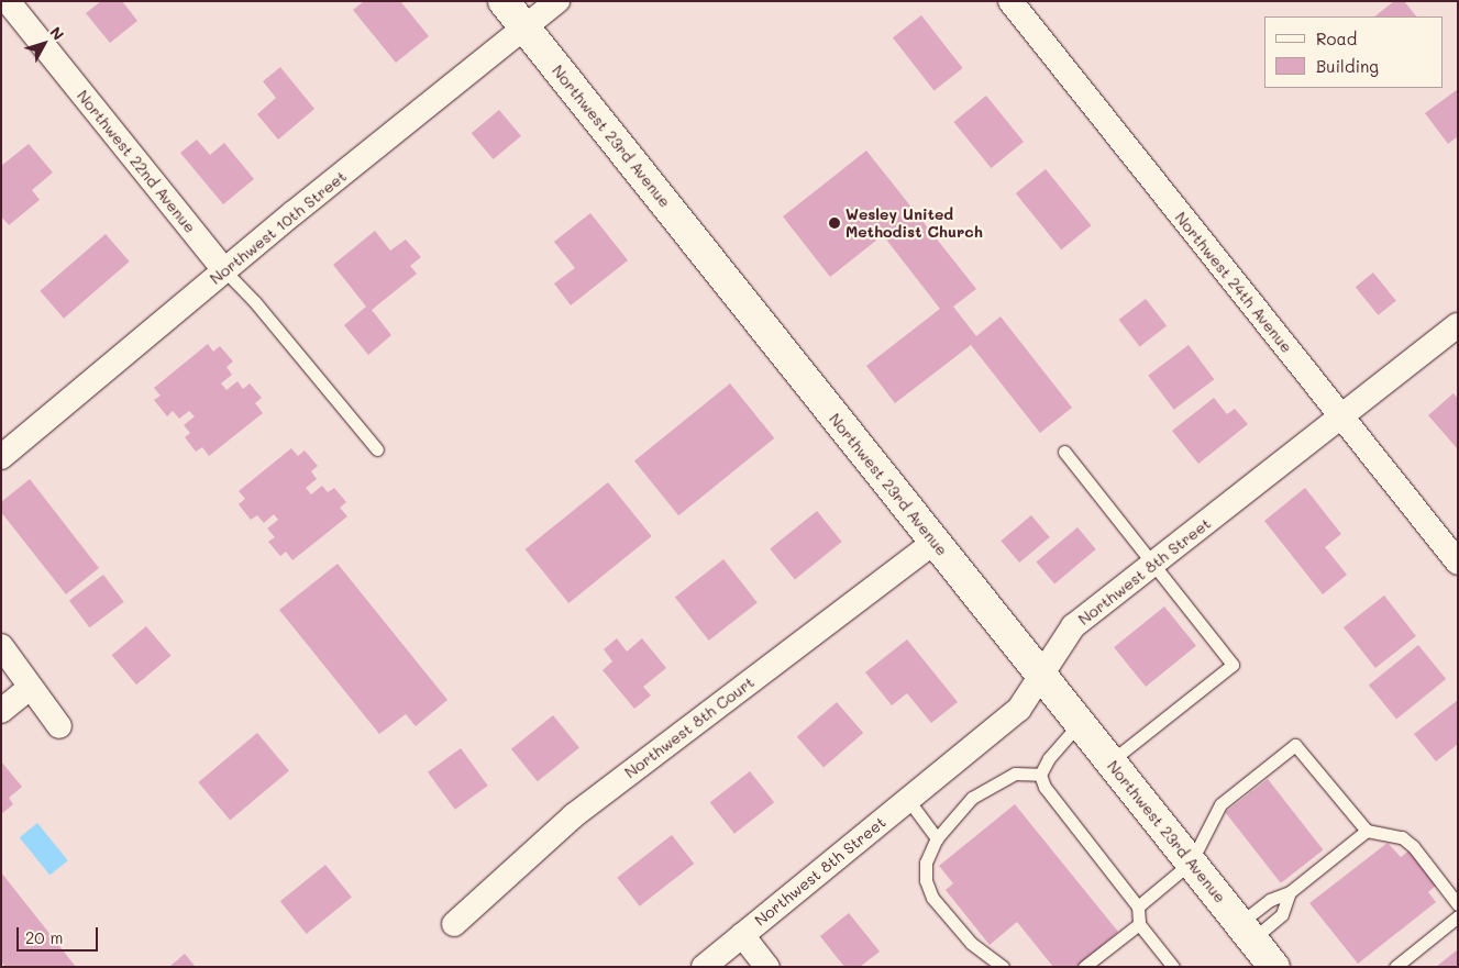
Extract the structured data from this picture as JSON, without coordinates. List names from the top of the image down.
{
  "streets": {
    "main road": ["Northwest 23rd Avenue"],
    "street": [
      "Northwest 22nd Avenue",
      "Northwest 10th Street",
      "Northwest 24th Avenue",
      "Northwest 8th Street",
      "Northwest 8th Court"
    ]
  },
  "crossings": [
    ["Northwest 23rd Avenue", "Northwest 10th Street"],
    ["Northwest 23rd Avenue", "Northwest 8th Street"],
    ["Northwest 23rd Avenue", "Northwest 8th Court"],
    ["Northwest 22nd Avenue", "Northwest 10th Street"],
    ["Northwest 24th Avenue", "Northwest 8th Street"]
  ],
  "places": ["Wesley United Methodist Church"],
  "legend": ["Road", "Building"],
  "scale_bar": "20 m",
  "north": "top right"
}
